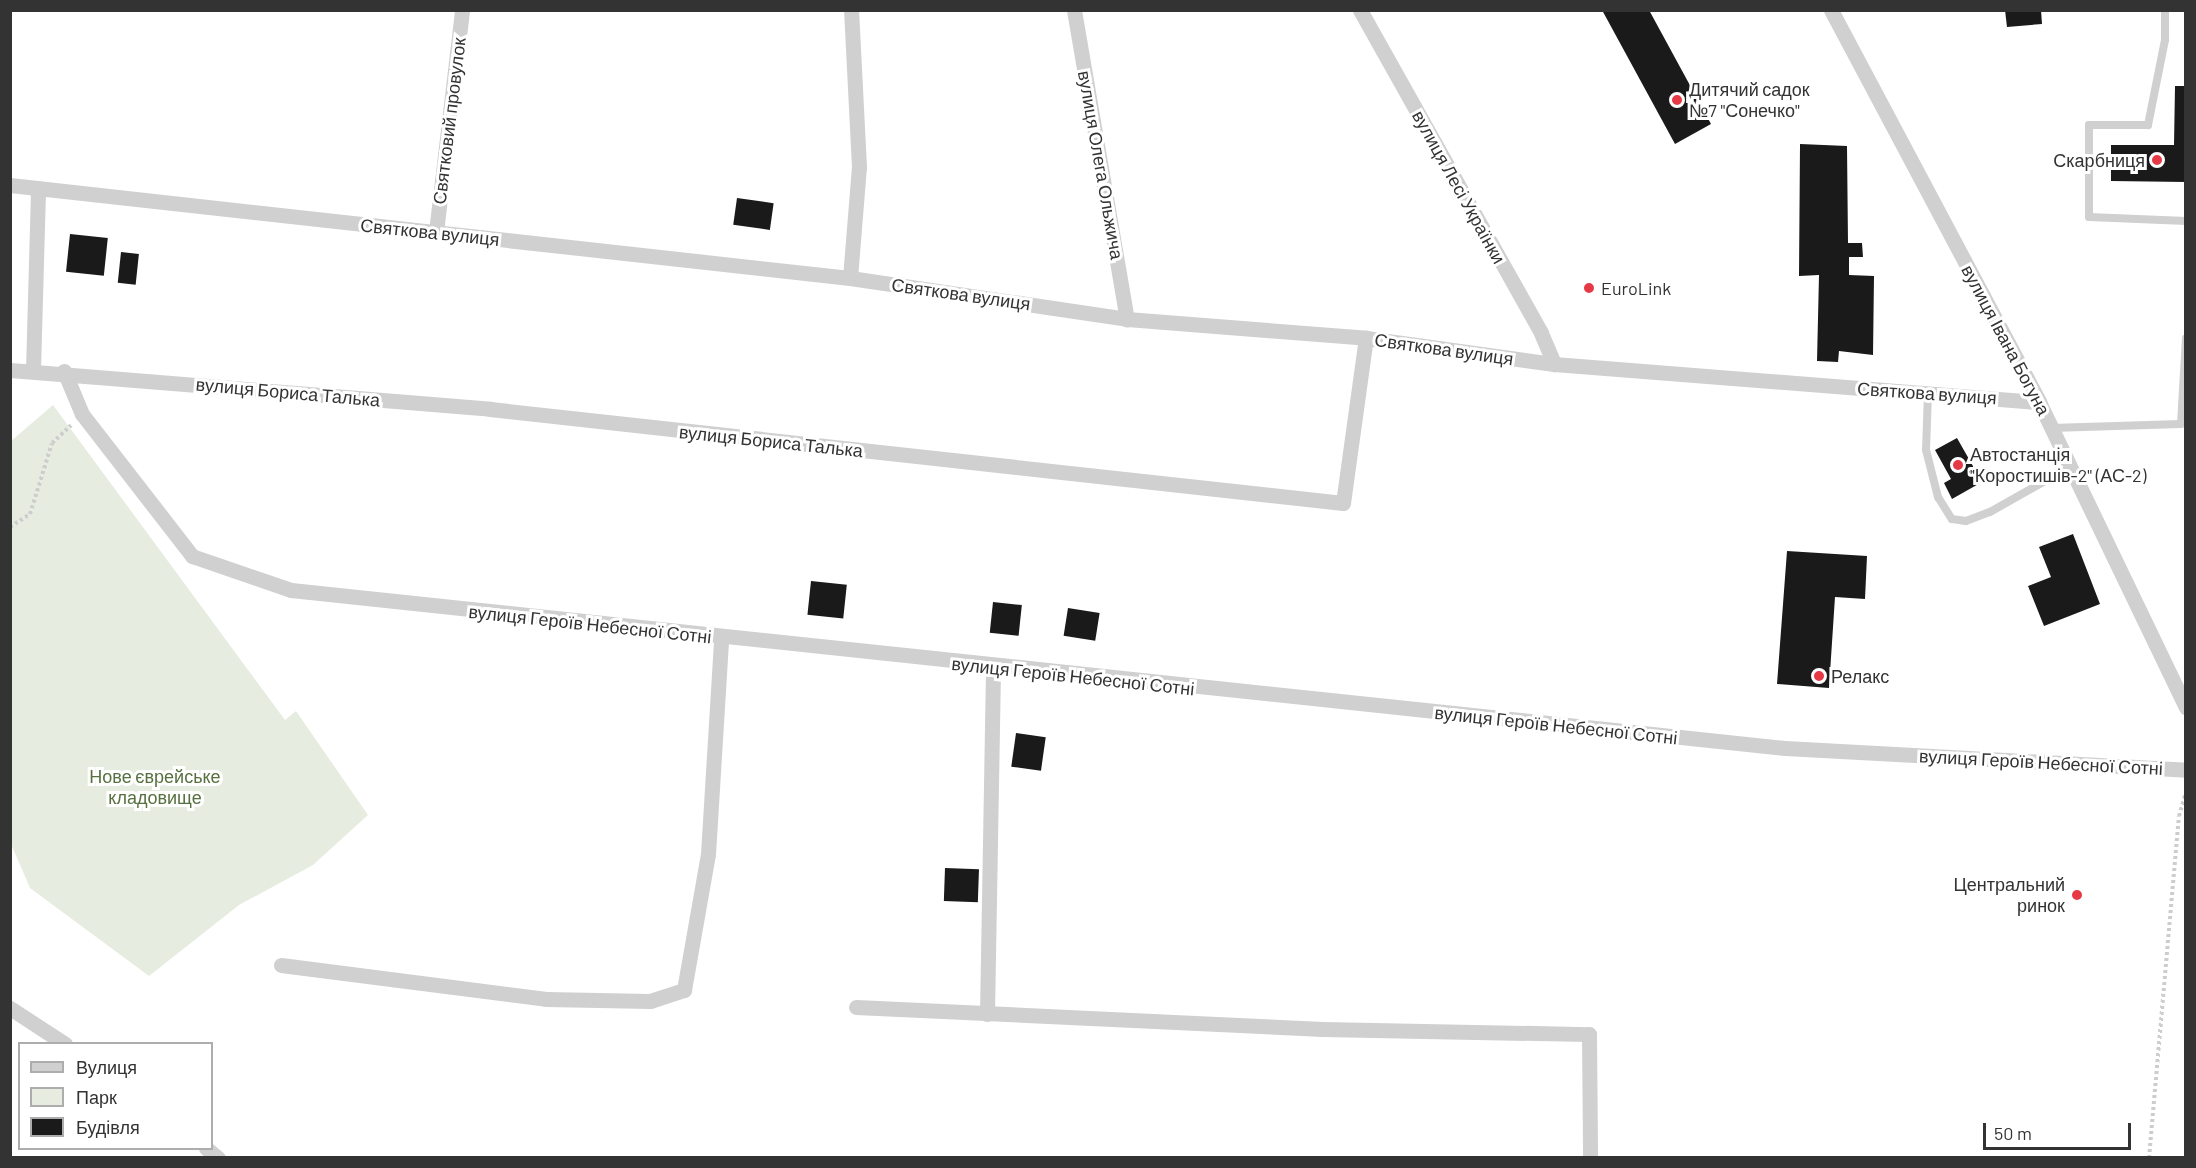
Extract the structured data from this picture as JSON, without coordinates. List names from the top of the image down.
{
  "streets": {
    "street": [
      "Святковий провулок",
      "вулиця Олега Ольжича",
      "вулиця Лесі Українки",
      "Святкова вулиця",
      "вулиця Івана Богуна",
      "вулиця Бориса Талька",
      "вулиця Героїв Небесної Сотні"
    ]
  },
  "crossings": [
    ["Святковий провулок", "Святкова вулиця"],
    ["вулиця Олега Ольжича", "Святкова вулиця"],
    ["вулиця Лесі Українки", "Святкова вулиця"],
    ["Святкова вулиця", "вулиця Івана Богуна"],
    ["Святкова вулиця", "вулиця Бориса Талька"],
    ["вулиця Бориса Талька", "вулиця Героїв Небесної Сотні"]
  ],
  "parks": ["Нове єврейське кладовище"],
  "places": [
    "Дитячий садок №7 \"Сонечко\"",
    "Скарбниця",
    "EuroLink",
    "Автостанція \"Коростишів-2\" (АС-2)",
    "Релакс",
    "Центральний ринок"
  ],
  "legend": ["Вулиця", "Парк", "Будівля"],
  "scale_bar": "50 m"
}
